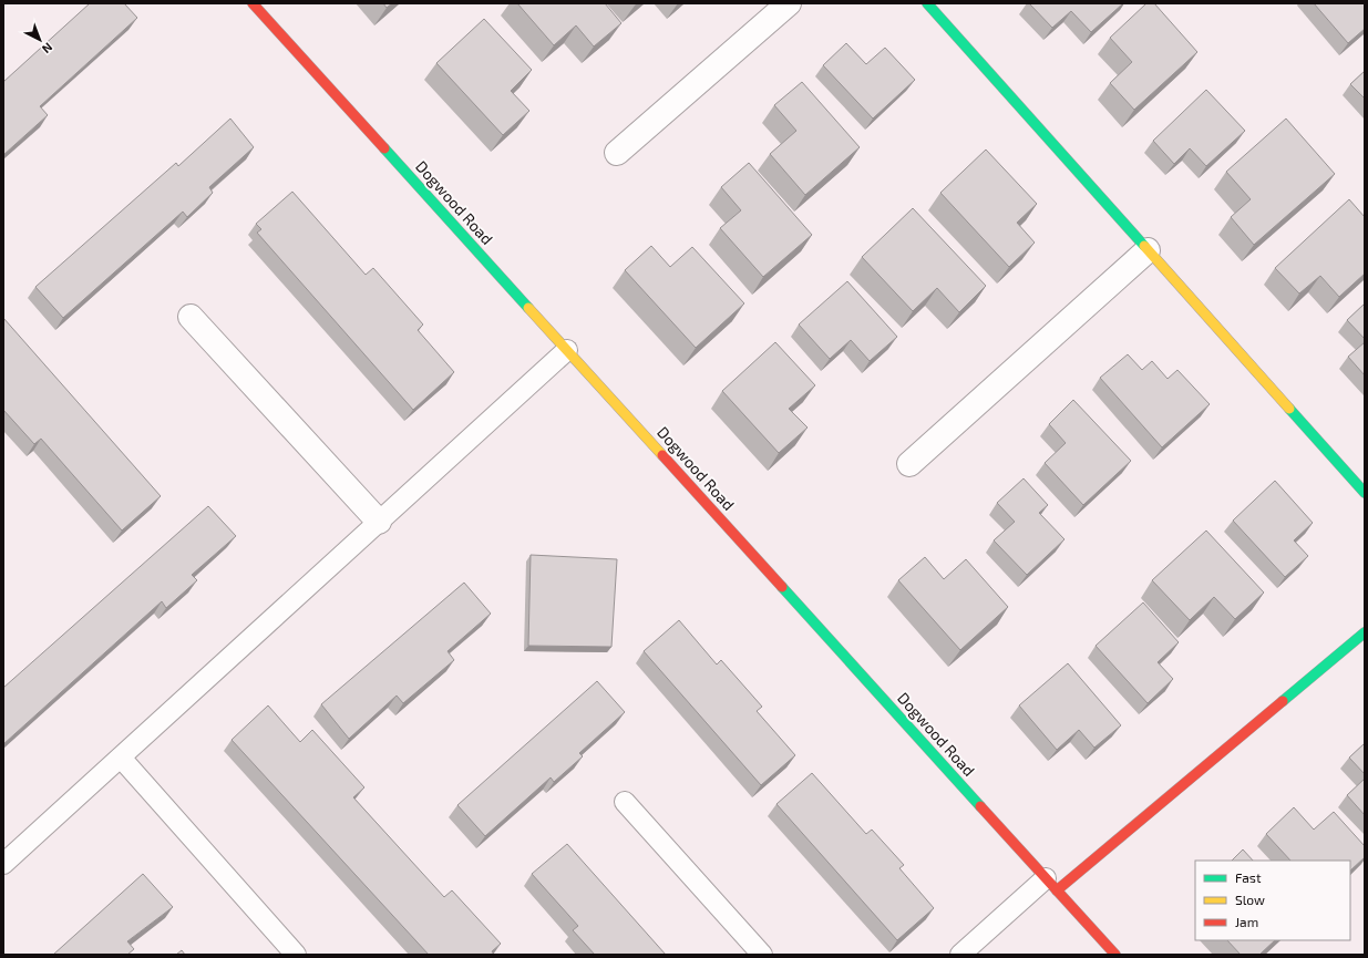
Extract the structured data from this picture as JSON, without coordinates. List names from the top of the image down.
{
  "streets": {
    "street": ["Dogwood Road"]
  },
  "legend": ["Fast", "Slow", "Jam"],
  "north": "bottom right"
}
